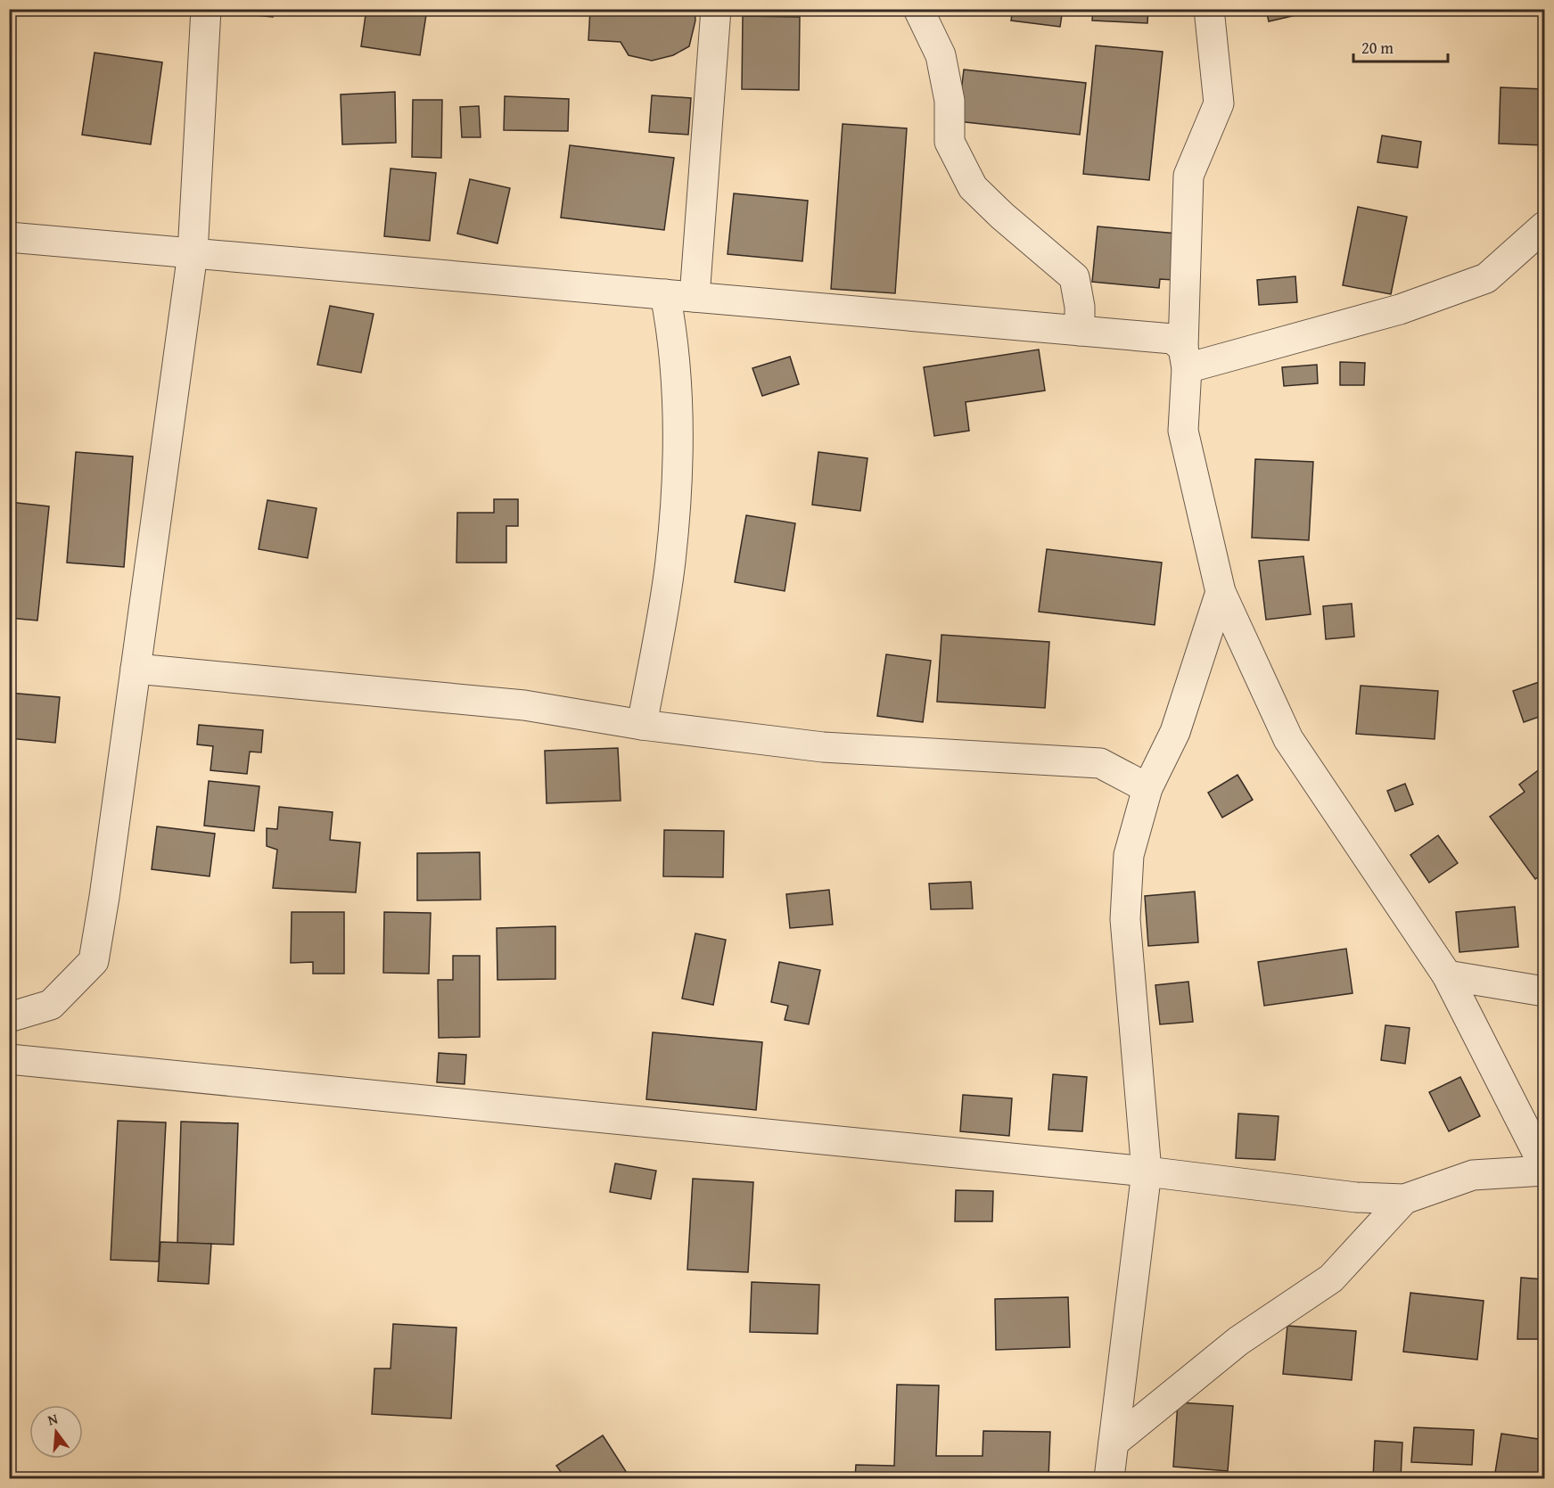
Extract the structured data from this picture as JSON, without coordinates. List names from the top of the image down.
{
  "scale_bar": "20 m",
  "north": "top"
}
